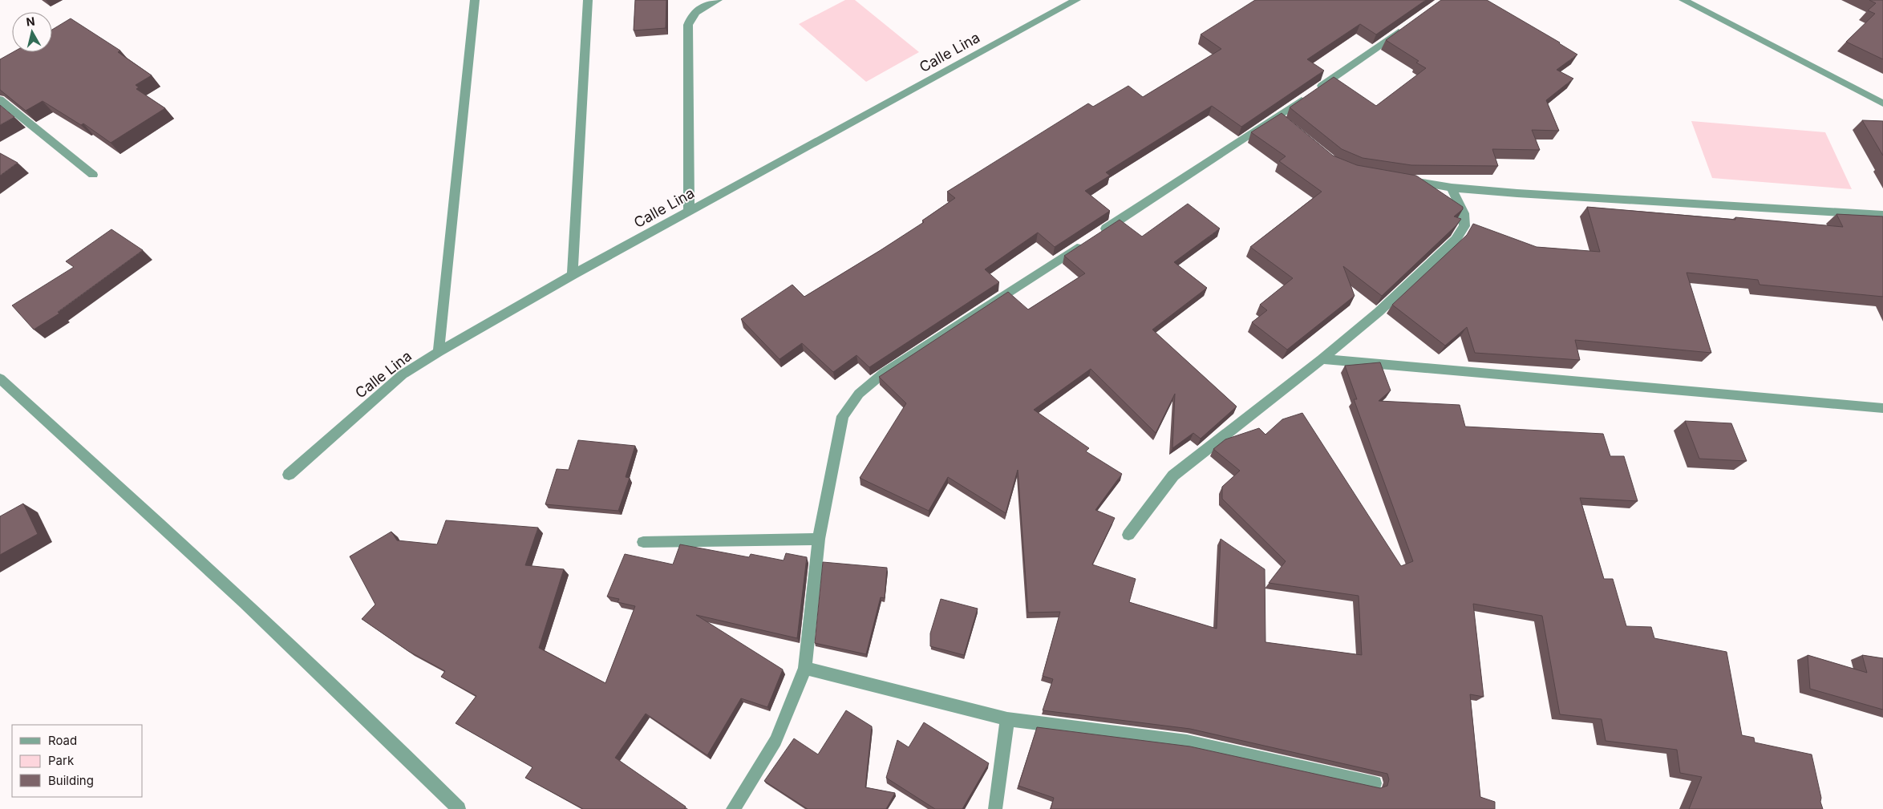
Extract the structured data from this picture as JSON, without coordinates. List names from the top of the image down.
{
  "streets": {
    "street": ["Calle Lina"]
  },
  "legend": ["Road", "Park", "Building"],
  "north": "top"
}
